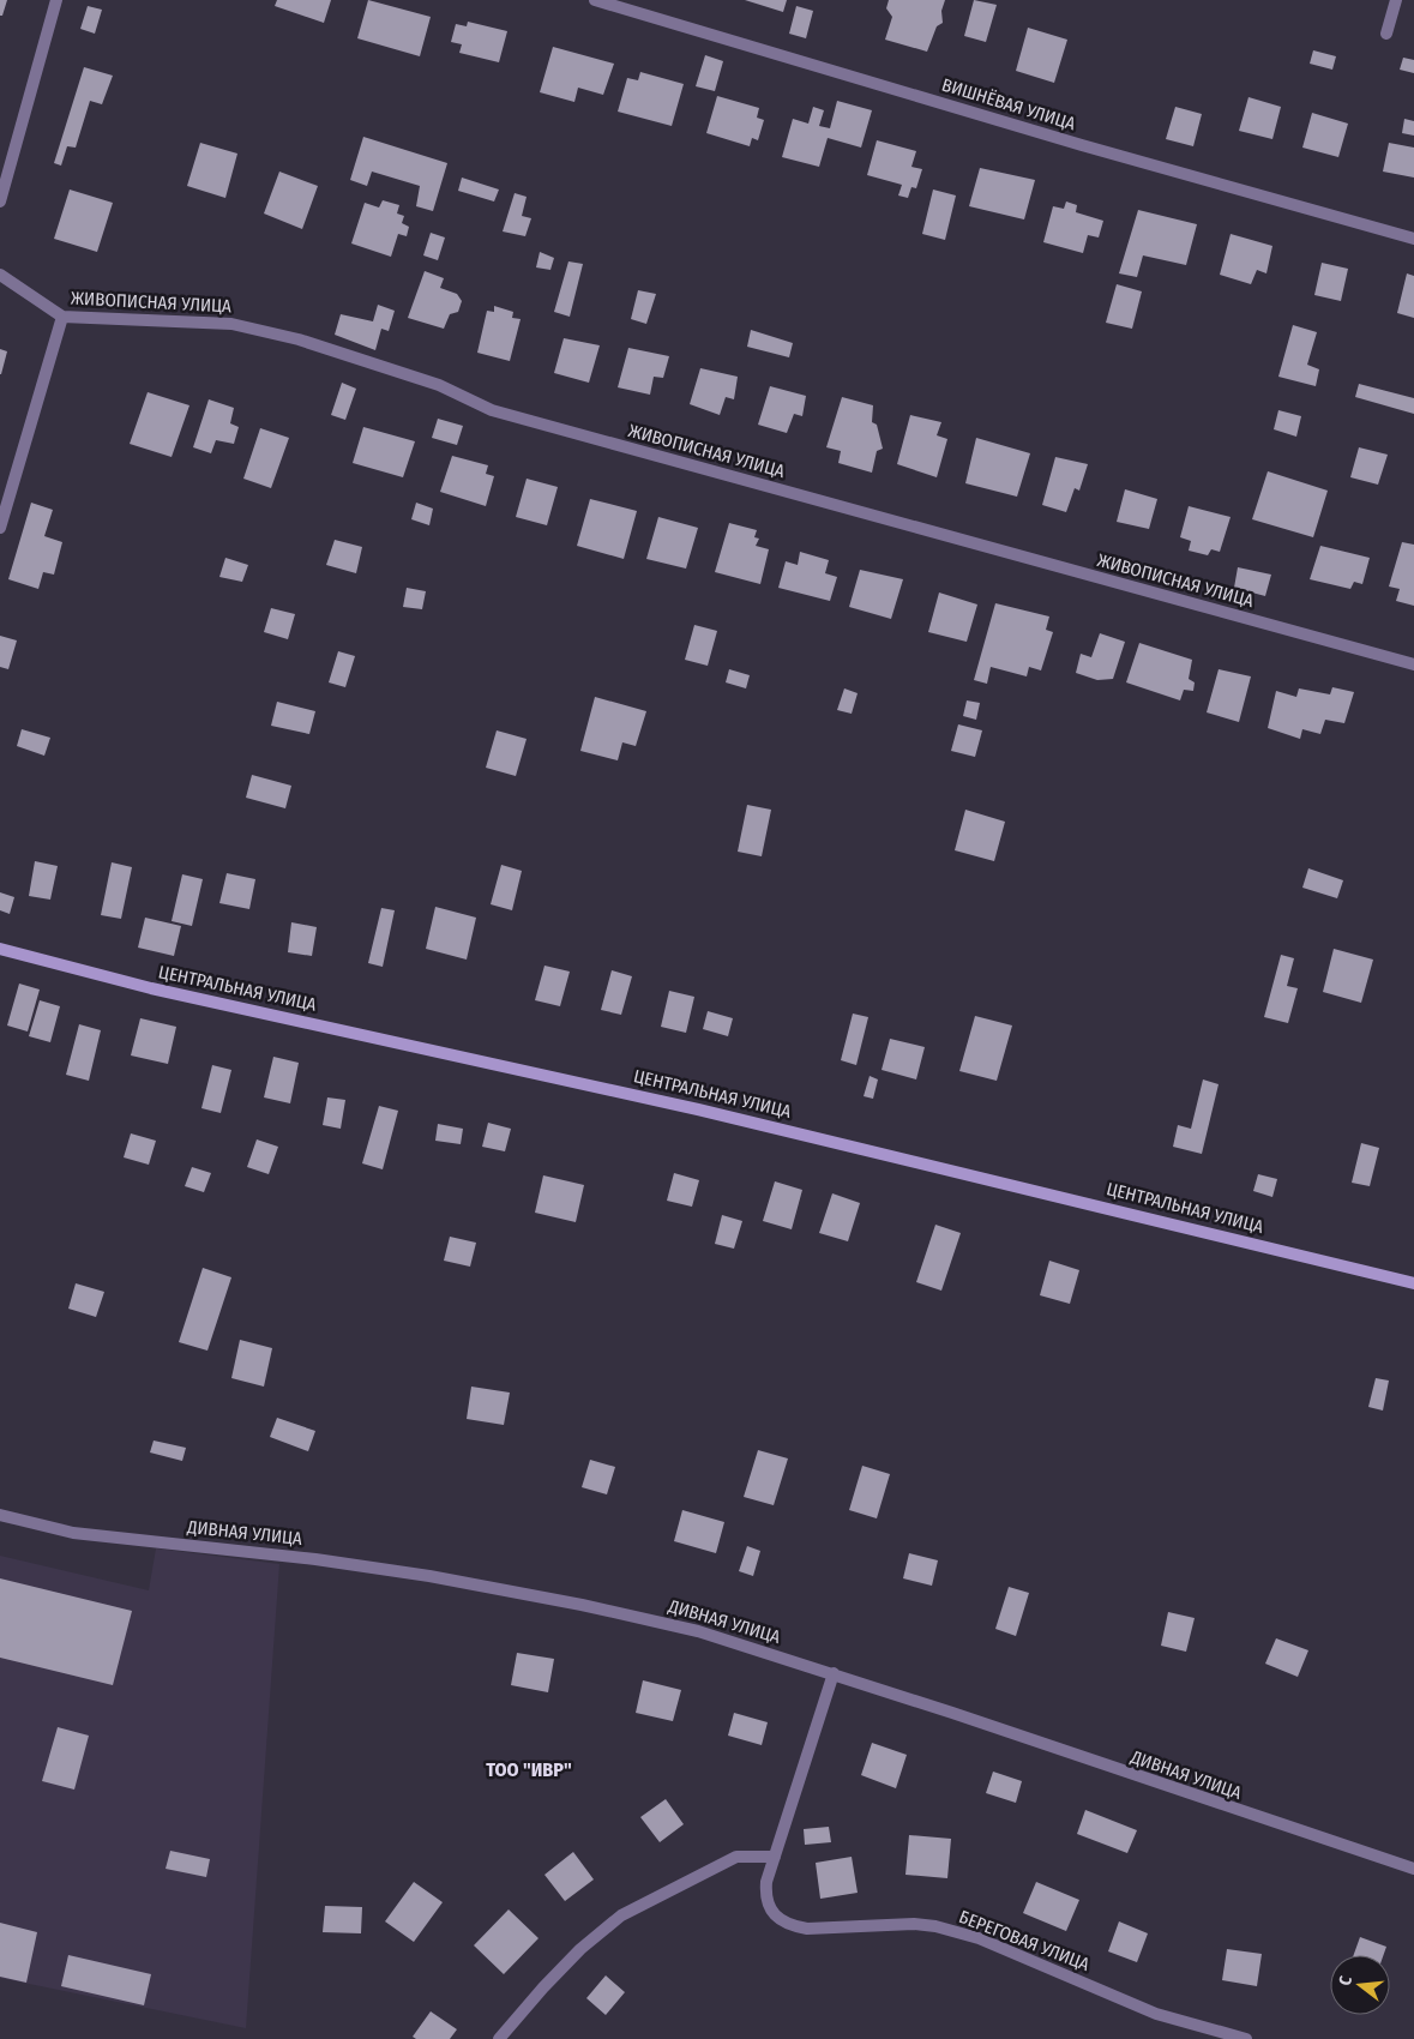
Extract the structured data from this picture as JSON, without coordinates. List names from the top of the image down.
{
  "streets": {
    "street": [
      "ВИШНЁВАЯ УЛИЦА",
      "ЖИВОПИСНАЯ УЛИЦА",
      "ЦЕНТРАЛЬНАЯ УЛИЦА",
      "ДИВНАЯ УЛИЦА",
      "БЕРЕГОВАЯ УЛИЦА"
    ]
  },
  "crossings": [
    ["ДИВНАЯ УЛИЦА", "БЕРЕГОВАЯ УЛИЦА"]
  ],
  "districts": ["ТОО \"ИВР\""],
  "north": "left"
}
